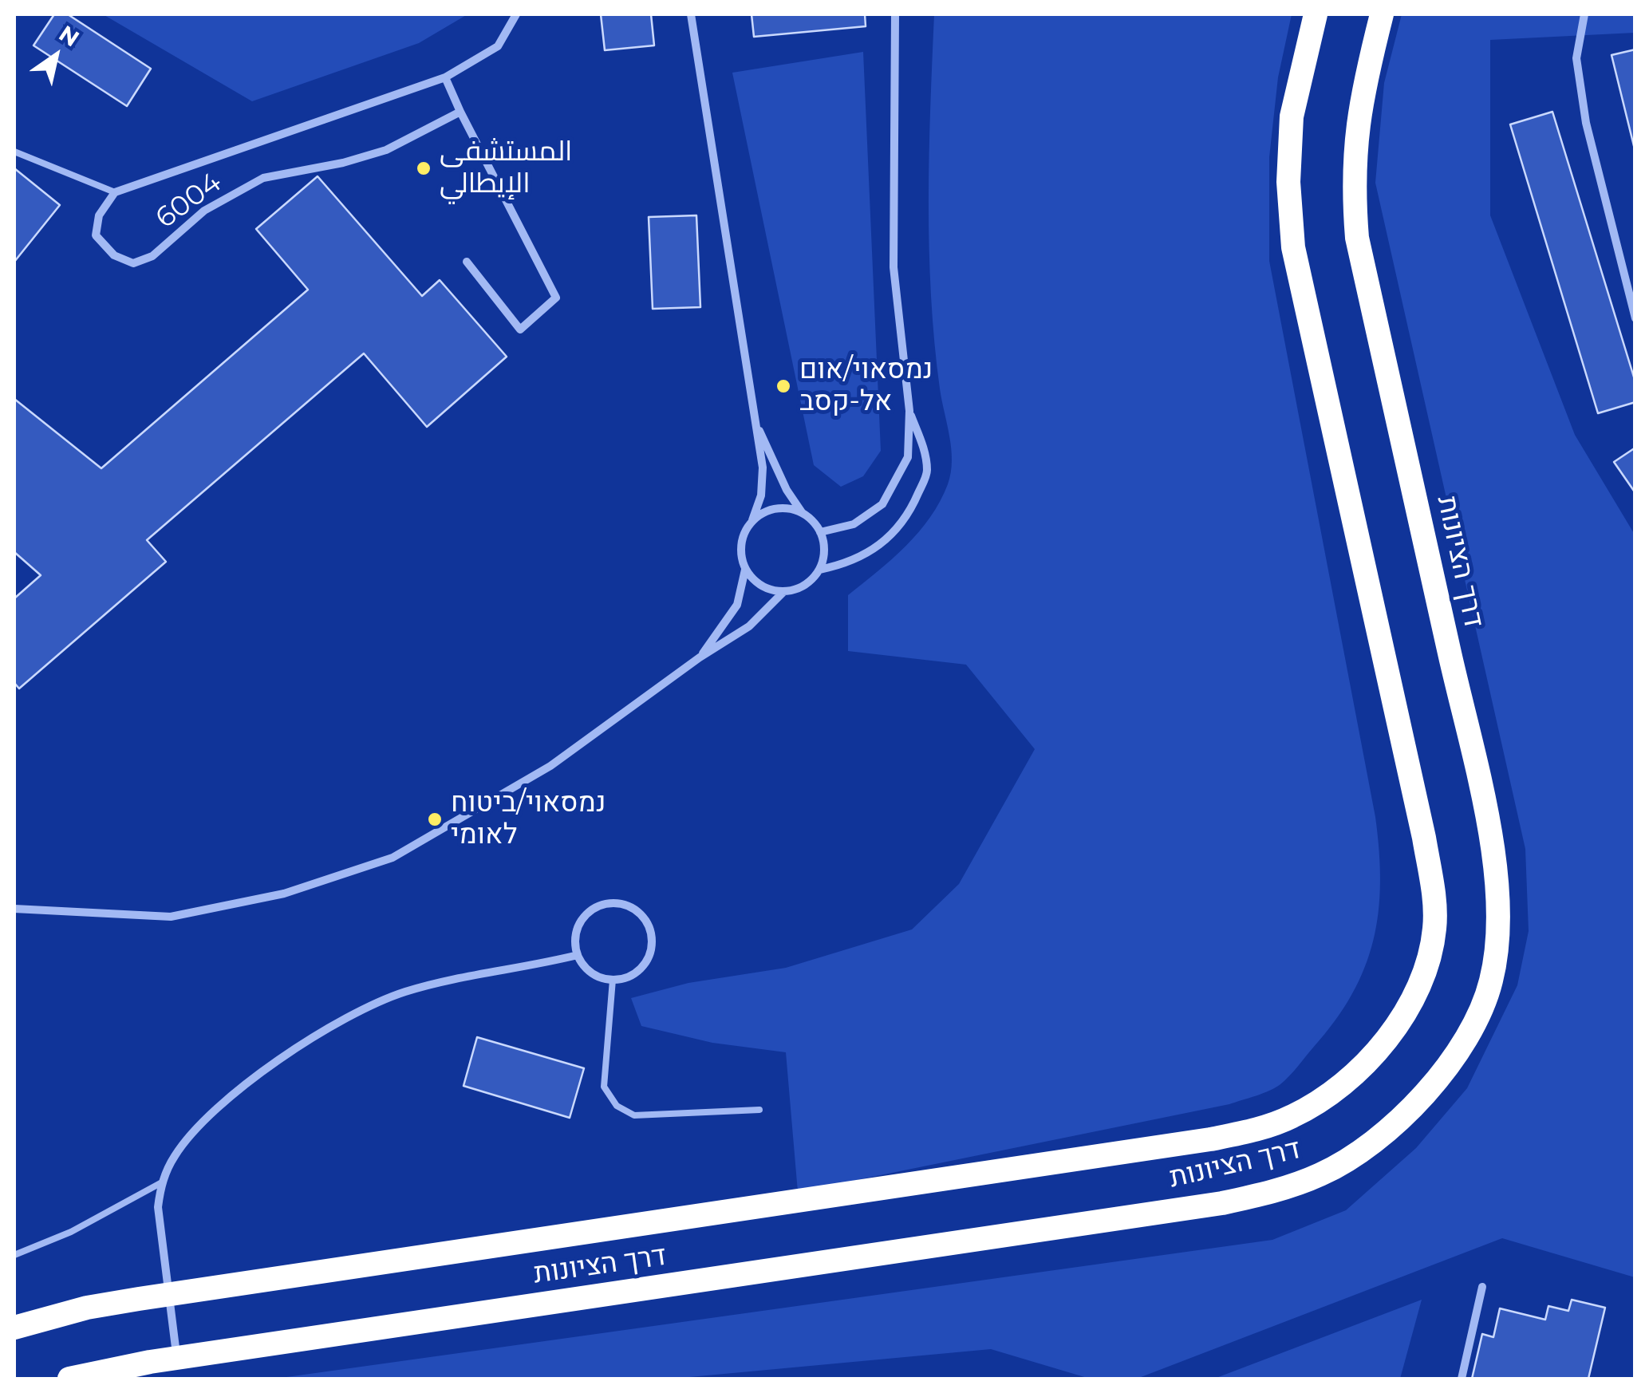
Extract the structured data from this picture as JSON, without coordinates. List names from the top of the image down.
{
  "streets": {
    "highway": ["דרך הציונות"],
    "street": ["6004"]
  },
  "places": ["المستشفى الإيطالي", "נמסאוי/אום אל-קסב", "נמסאוי/ביטוח לאומי"],
  "north": "top right"
}
